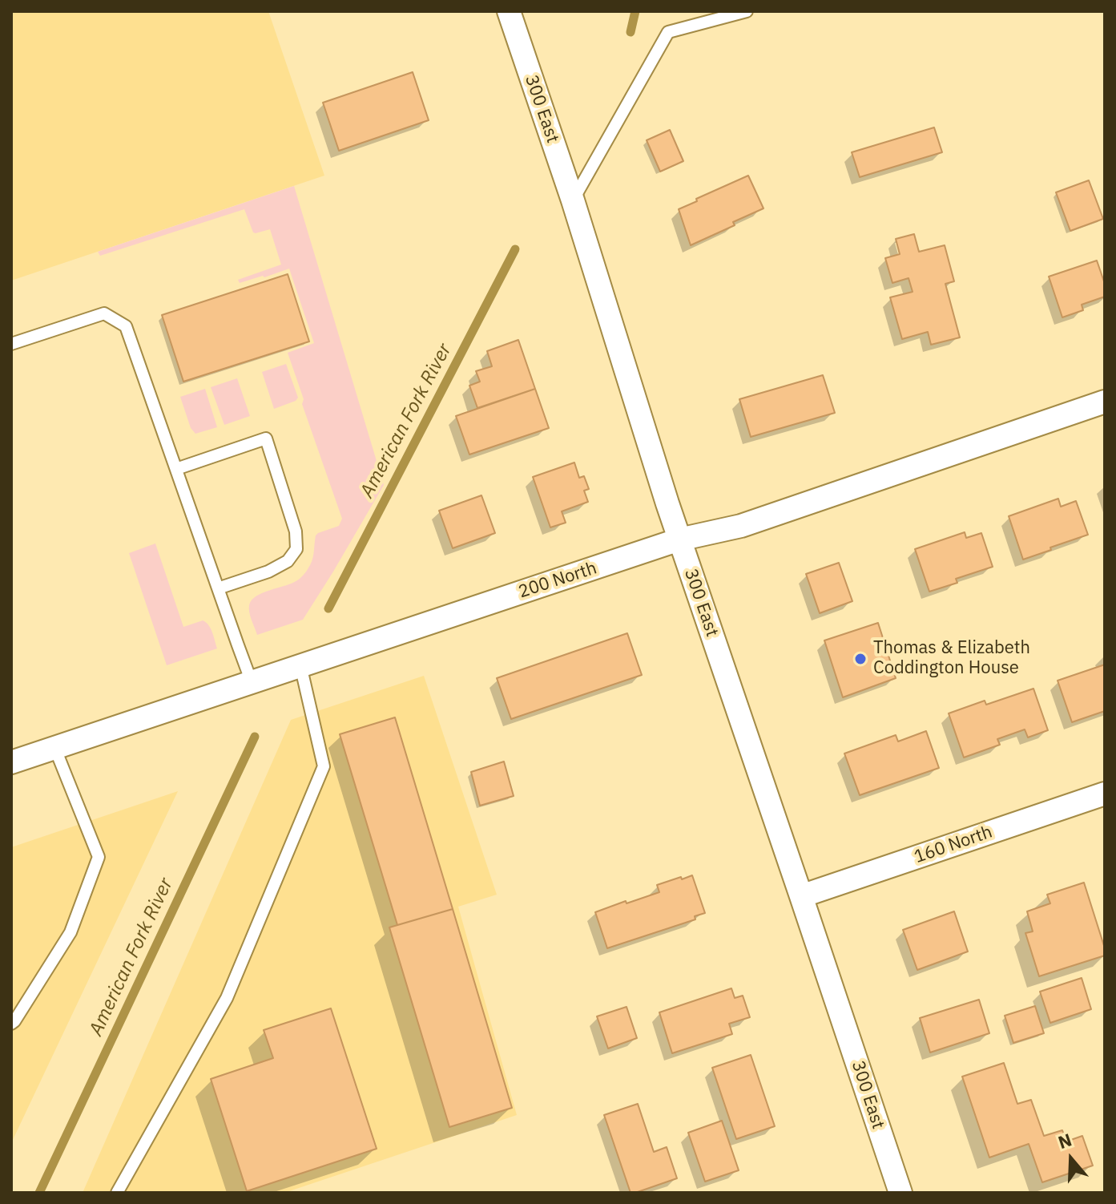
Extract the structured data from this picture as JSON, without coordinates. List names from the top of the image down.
{
  "streets": {
    "street": ["300 East", "200 North", "160 North"]
  },
  "crossings": [
    ["300 East", "200 North"],
    ["300 East", "160 North"]
  ],
  "water": ["American Fork River"],
  "places": ["Thomas & Elizabeth Coddington House"],
  "north": "top"
}
